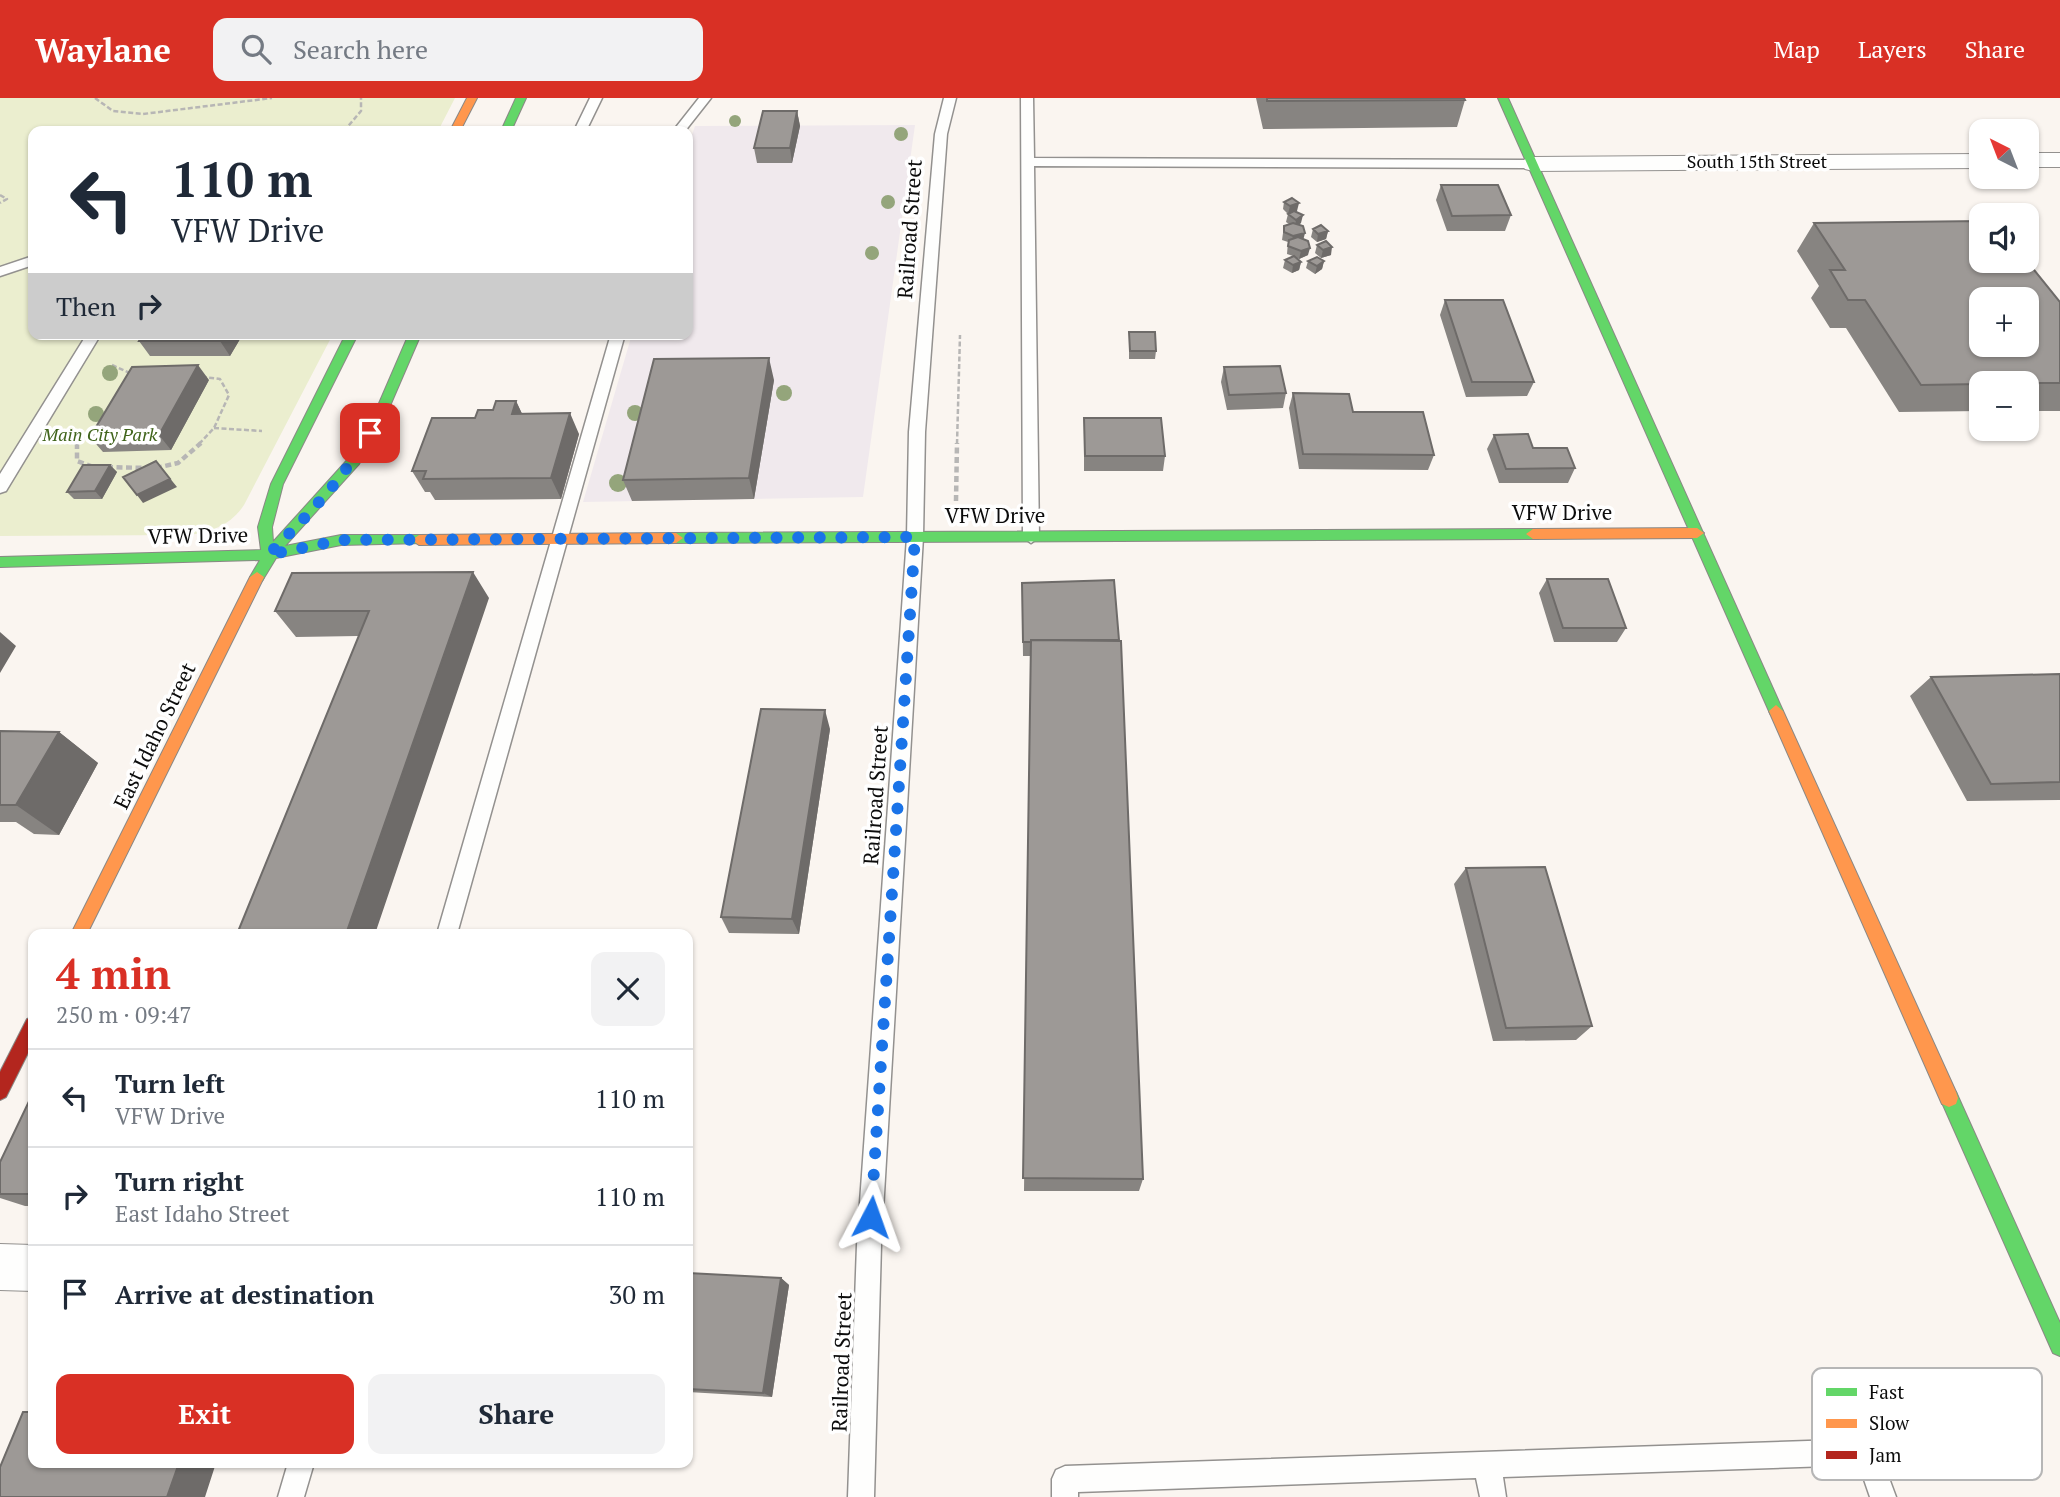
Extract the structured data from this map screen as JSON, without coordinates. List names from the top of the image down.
{
  "streets": {
    "street": ["South 15th Street", "VFW Drive", "East Idaho Street"],
    "lane": ["Railroad Street"]
  },
  "crossings": [
    ["Railroad Street", "VFW Drive"],
    ["VFW Drive", "East Idaho Street"]
  ],
  "parks": ["Main City Park"],
  "legend": ["Fast", "Slow", "Jam"],
  "north": "top left",
  "page": {
    "header": "Waylane",
    "search": "Search here",
    "nav": ["Map", "Layers", "Share"],
    "map_buttons": ["+", "−"],
    "turn": ["110 m", "VFW Drive"],
    "then": "Then",
    "heading": ["4 min", "250 m · 09:47"],
    "list": [
      {
        "name": "Turn left",
        "note": "VFW Drive",
        "value": "110 m"
      },
      {
        "name": "Turn right",
        "note": "East Idaho Street",
        "value": "110 m"
      },
      {
        "name": "Arrive at destination",
        "value": "30 m"
      }
    ],
    "buttons": ["Exit", "Share"]
  }
}
